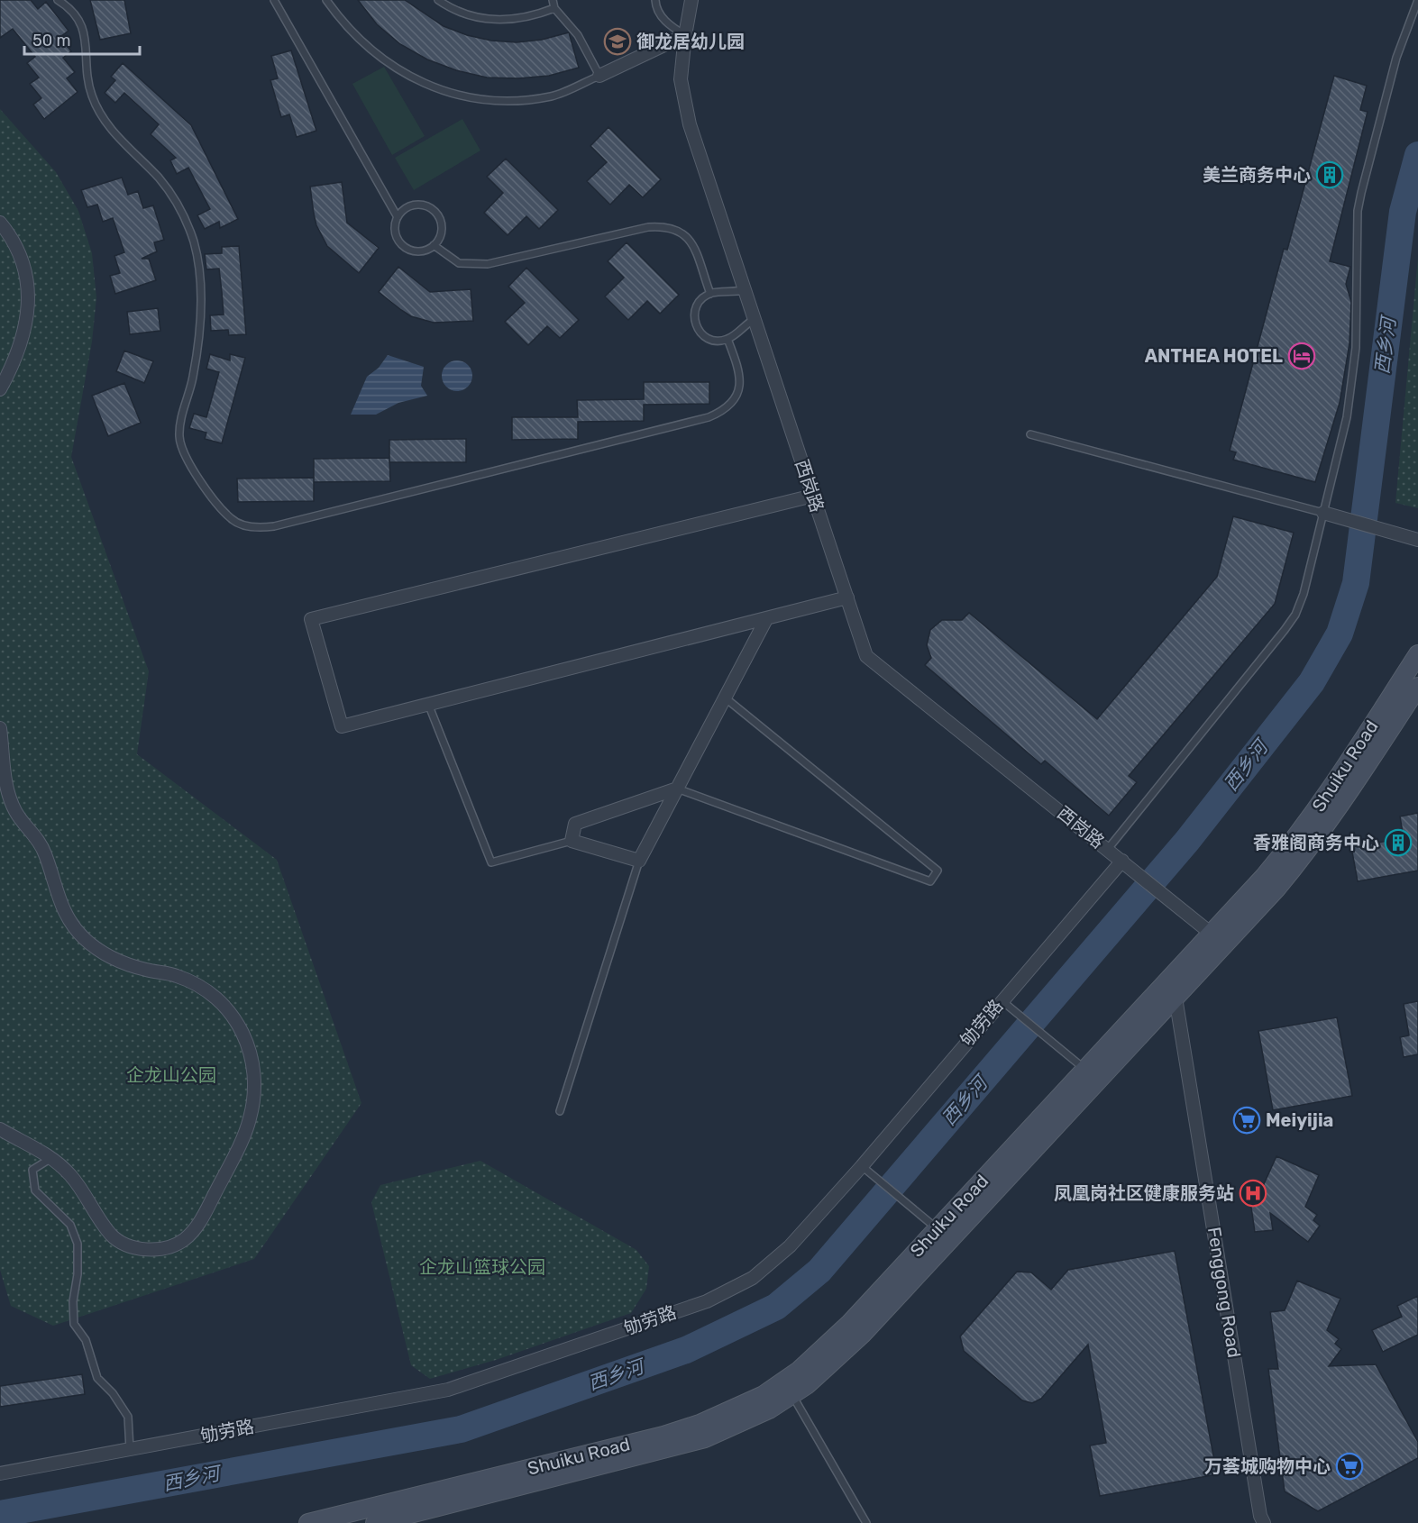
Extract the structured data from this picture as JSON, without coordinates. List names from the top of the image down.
{
  "streets": {
    "main road": ["Shuiku Road"],
    "street": ["西岗路", "劬劳路", "Fenggong Road"]
  },
  "crossings": [
    ["西岗路", "Shuiku Road"],
    ["西岗路", "劬劳路"],
    ["Shuiku Road", "Fenggong Road"]
  ],
  "water": ["西乡河"],
  "parks": ["企龙山公园", "企龙山篮球公园"],
  "places": {
    "school or university": ["御龙居幼儿园"],
    "building": ["美兰商务中心", "香雅阁商务中心"],
    "hotel": ["ANTHEA HOTEL"],
    "supermarket": ["Meiyijia", "万荟城购物中心"],
    "hospital": ["凤凰岗社区健康服务站"]
  },
  "scale_bar": "50 m"
}
